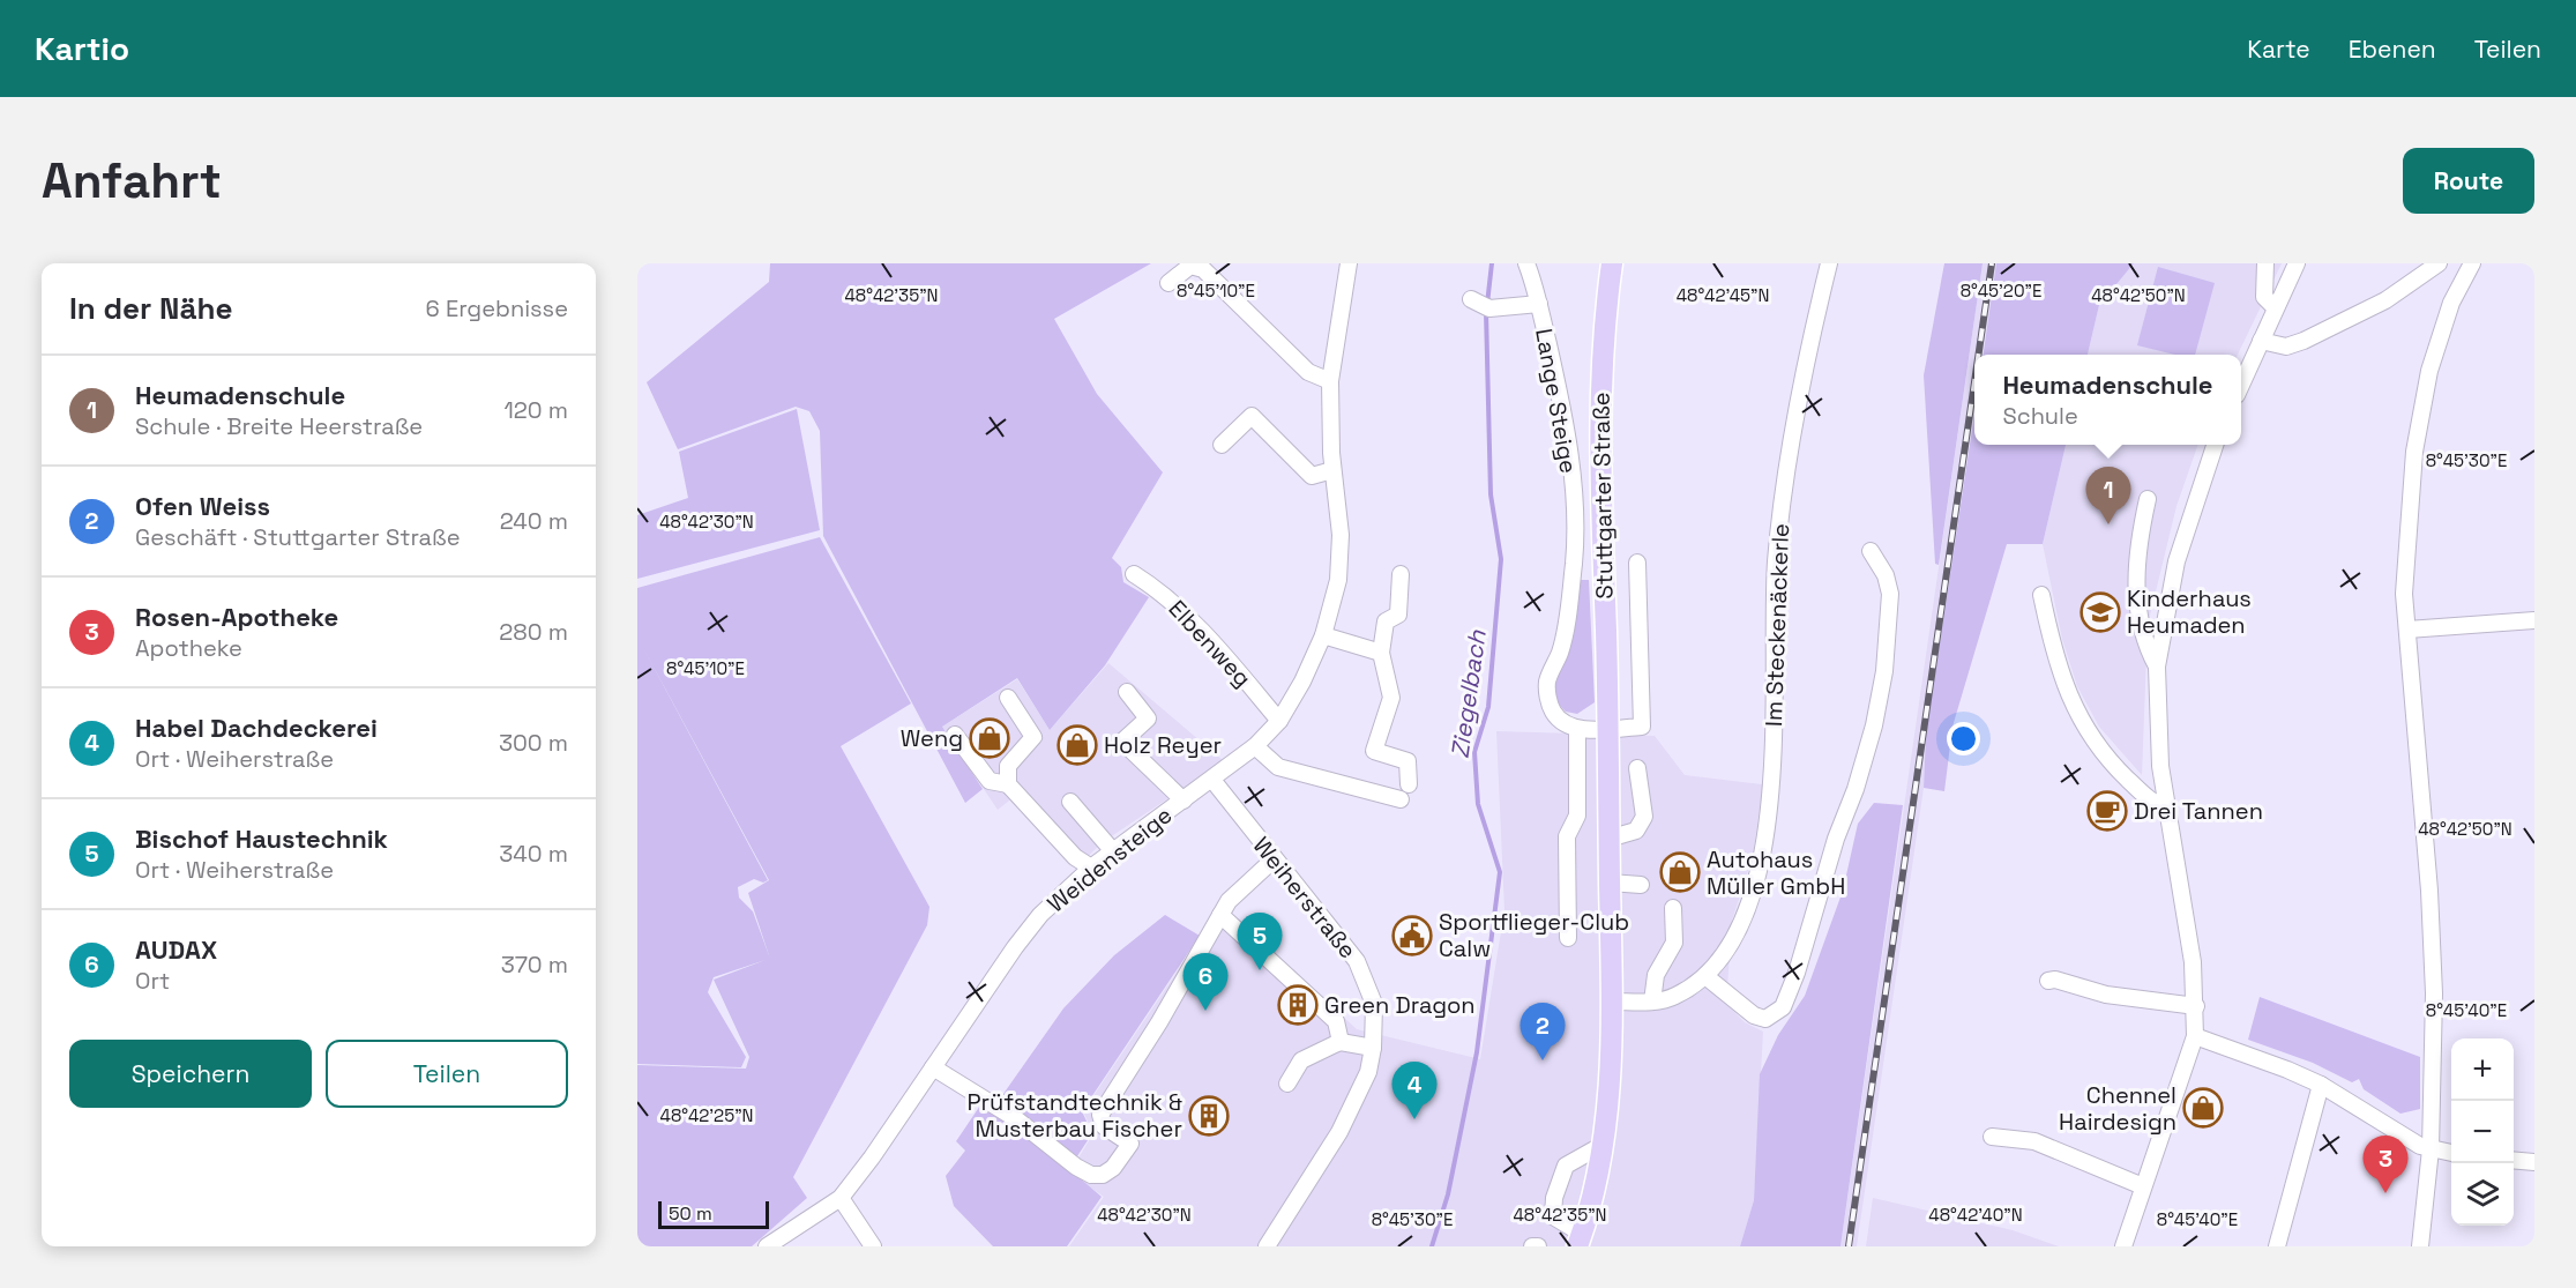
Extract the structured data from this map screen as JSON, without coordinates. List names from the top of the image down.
{
  "streets": {
    "main road": ["Stuttgarter Straße"],
    "street": [
      "Lange Steige",
      "Im Steckenäckerle",
      "Elbenweg",
      "Weidensteige",
      "Weiherstraße"
    ]
  },
  "crossings": [
    ["Stuttgarter Straße", "Im Steckenäckerle"],
    ["Elbenweg", "Weidensteige"],
    ["Weidensteige", "Weiherstraße"]
  ],
  "water": ["Ziegelbach"],
  "places": {
    "school or university": ["Kinderhaus Heumaden"],
    "shop": [
      "Weng",
      "Holz Reyer",
      "Autohaus Müller GmbH",
      "Chennel Hairdesign"
    ],
    "cafe": ["Drei Tannen"],
    "public building": ["Sportflieger-Club Calw"],
    "building": ["Green Dragon", "Prüfstandtechnik & Musterbau Fischer"]
  },
  "scale_bar": "50 m",
  "page": {
    "header": "Kartio",
    "nav": ["Karte", "Ebenen", "Teilen"],
    "buttons": [
      "Route",
      ["Speichern", "Teilen"]
    ],
    "title": "Anfahrt",
    "heading": ["In der Nähe", "6 Ergebnisse"],
    "list": [
      {
        "mark": "1",
        "name": "Heumadenschule",
        "note": "Schule · Breite Heerstraße",
        "value": "120 m"
      },
      {
        "mark": "2",
        "name": "Ofen Weiss",
        "note": "Geschäft · Stuttgarter Straße",
        "value": "240 m"
      },
      {
        "mark": "3",
        "name": "Rosen-Apotheke",
        "note": "Apotheke",
        "value": "280 m"
      },
      {
        "mark": "4",
        "name": "Habel Dachdeckerei",
        "note": "Ort · Weiherstraße",
        "value": "300 m"
      },
      {
        "mark": "5",
        "name": "Bischof Haustechnik",
        "note": "Ort · Weiherstraße",
        "value": "340 m"
      },
      {
        "mark": "6",
        "name": "AUDAX",
        "note": "Ort",
        "value": "370 m"
      }
    ],
    "popup": ["Heumadenschule", "Schule"],
    "pins": [
      "1",
      "5",
      "6",
      "2",
      "4",
      "3"
    ],
    "map_buttons": ["+", "−"],
    "scale": "50 m"
  },
  "coordinates": [
    "8°45'10\"E",
    "8°45'20\"E",
    "48°42'35\"N",
    "48°42'45\"N",
    "48°42'50\"N",
    "8°45'30\"E",
    "48°42'30\"N",
    "8°45'40\"E",
    "48°42'25\"N",
    "48°42'40\"N"
  ]
}
